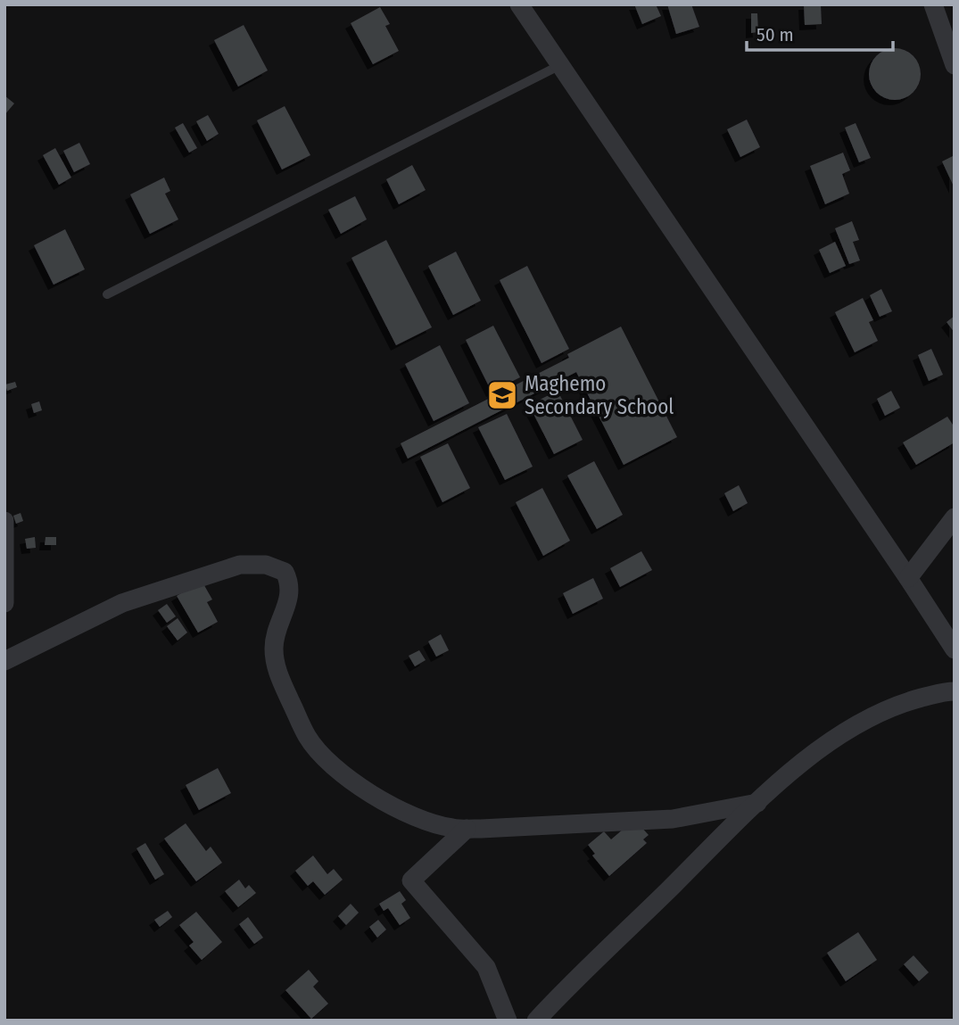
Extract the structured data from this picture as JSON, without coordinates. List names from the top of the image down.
{
  "places": {
    "school or university": ["Maghemo Secondary School"]
  },
  "scale_bar": "50 m"
}
